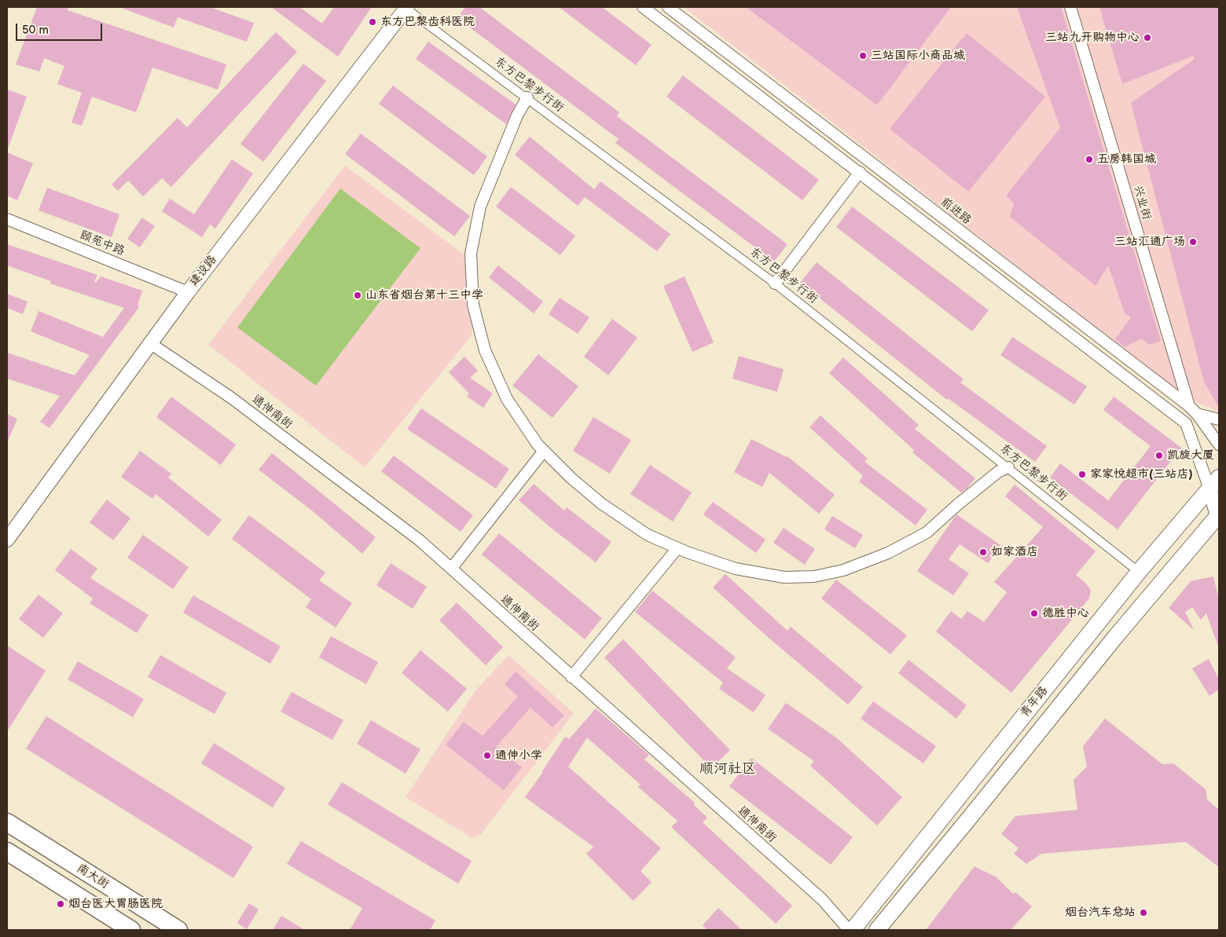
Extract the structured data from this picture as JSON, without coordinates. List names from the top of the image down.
{
  "streets": {
    "main road": ["青年路", "南大街"],
    "street": [
      "东方巴黎步行街",
      "兴业街",
      "前进路",
      "颐苑中路",
      "建设路",
      "通伸南街"
    ]
  },
  "crossings": [
    ["东方巴黎步行街", "建设路"],
    ["东方巴黎步行街", "青年路"],
    ["兴业街", "前进路"],
    ["颐苑中路", "建设路"],
    ["建设路", "通伸南街"]
  ],
  "districts": ["顺河社区"],
  "places": [
    "东方巴黎齿科医院",
    "三站九开购物中心",
    "三站国际小商品城",
    "五房韩国城",
    "三站汇通广场",
    "山东省烟台第十三中学",
    "凯旋大厦",
    "家家悦超市(三站店)",
    "如家酒店",
    "德胜中心",
    "通伸小学",
    "烟台医大胃肠医院",
    "烟台汽车总站"
  ],
  "scale_bar": "50 m"
}
